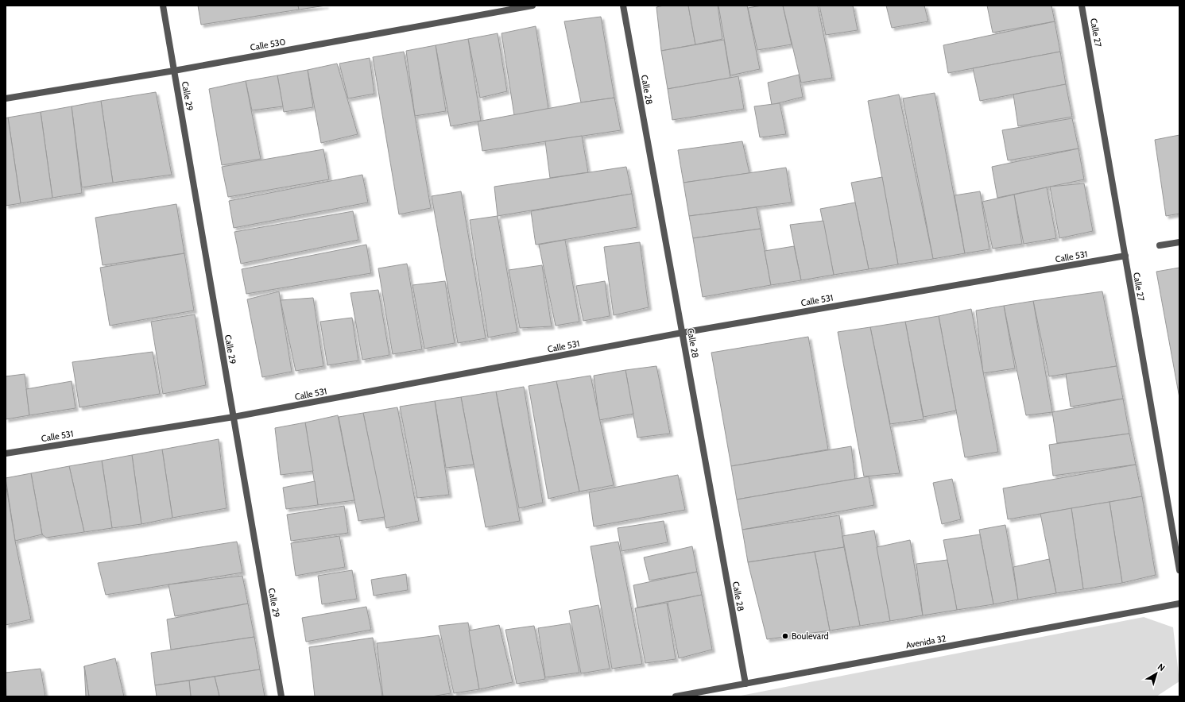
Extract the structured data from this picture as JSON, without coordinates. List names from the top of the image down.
{
  "streets": {
    "street": [
      "Calle 27",
      "Calle 530",
      "Calle 28",
      "Calle 29",
      "Calle 531",
      "Avenida 32"
    ]
  },
  "crossings": [
    ["Calle 27", "Calle 531"],
    ["Calle 530", "Calle 29"],
    ["Calle 28", "Calle 531"],
    ["Calle 28", "Avenida 32"],
    ["Calle 29", "Calle 531"]
  ],
  "places": ["Boulevard"],
  "north": "top right"
}
